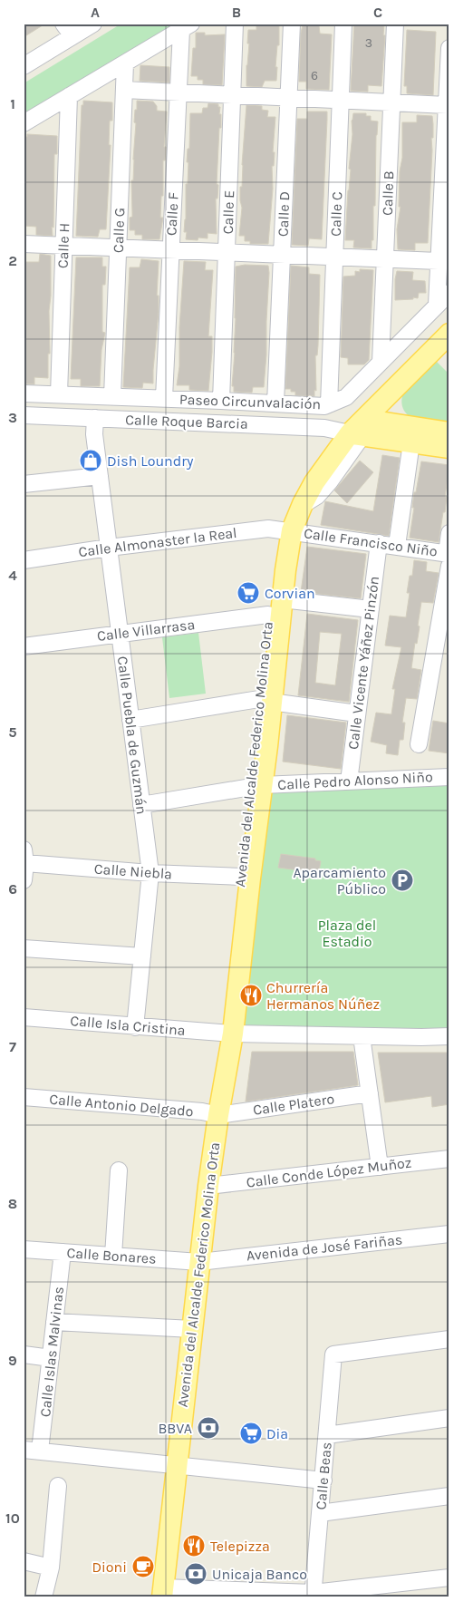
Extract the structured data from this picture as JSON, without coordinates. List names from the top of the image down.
{
  "streets": {
    "main road": ["Avenida del Alcalde Federico Molina Orta"],
    "street": [
      "Calle B",
      "Calle E",
      "Calle F",
      "Calle D",
      "Calle C",
      "Calle G",
      "Calle H",
      "Paseo Circunvalación",
      "Calle Roque Barcia",
      "Calle Almonaster la Real",
      "Calle Francisco Niño",
      "Calle Villarrasa",
      "Calle Vicente Yáñez Pinzón",
      "Calle Puebla de Guzmán",
      "Calle Pedro Alonso Niño",
      "Calle Niebla",
      "Calle Isla Cristina",
      "Calle Platero",
      "Calle Antonio Delgado",
      "Calle Conde López Muñoz",
      "Avenida de José Fariñas",
      "Calle Bonares",
      "Calle Islas Malvinas",
      "Calle Beas"
    ]
  },
  "crossings": [
    ["Calle B", "Paseo Circunvalación"],
    ["Calle E", "Paseo Circunvalación"],
    ["Calle F", "Paseo Circunvalación"],
    ["Calle D", "Paseo Circunvalación"],
    ["Calle C", "Paseo Circunvalación"],
    ["Calle G", "Paseo Circunvalación"],
    ["Calle H", "Paseo Circunvalación"],
    ["Paseo Circunvalación", "Avenida del Alcalde Federico Molina Orta"],
    ["Calle Roque Barcia", "Calle Puebla de Guzmán"],
    ["Calle Roque Barcia", "Avenida del Alcalde Federico Molina Orta"],
    ["Calle Almonaster la Real", "Calle Francisco Niño"],
    ["Calle Almonaster la Real", "Calle Puebla de Guzmán"],
    ["Calle Almonaster la Real", "Avenida del Alcalde Federico Molina Orta"],
    ["Calle Francisco Niño", "Calle Vicente Yáñez Pinzón"],
    ["Calle Francisco Niño", "Avenida del Alcalde Federico Molina Orta"],
    ["Calle Villarrasa", "Calle Puebla de Guzmán"],
    ["Calle Villarrasa", "Avenida del Alcalde Federico Molina Orta"],
    ["Calle Vicente Yáñez Pinzón", "Calle Pedro Alonso Niño"],
    ["Calle Puebla de Guzmán", "Calle Pedro Alonso Niño"],
    ["Calle Puebla de Guzmán", "Calle Niebla"],
    ["Calle Puebla de Guzmán", "Calle Isla Cristina"],
    ["Avenida del Alcalde Federico Molina Orta", "Calle Pedro Alonso Niño"],
    ["Avenida del Alcalde Federico Molina Orta", "Calle Niebla"],
    ["Avenida del Alcalde Federico Molina Orta", "Calle Isla Cristina"],
    ["Avenida del Alcalde Federico Molina Orta", "Calle Platero"],
    ["Avenida del Alcalde Federico Molina Orta", "Calle Antonio Delgado"],
    ["Avenida del Alcalde Federico Molina Orta", "Calle Conde López Muñoz"],
    ["Avenida del Alcalde Federico Molina Orta", "Avenida de José Fariñas"],
    ["Avenida del Alcalde Federico Molina Orta", "Calle Bonares"],
    ["Calle Platero", "Calle Antonio Delgado"],
    ["Avenida de José Fariñas", "Calle Bonares"],
    ["Calle Bonares", "Calle Islas Malvinas"]
  ],
  "parks": ["Plaza del Estadio"],
  "places": {
    "shop": ["Dish Loundry"],
    "supermarket": ["Corvian", "Dia"],
    "parking": ["Aparcamiento Público"],
    "restaurant": ["Churrería Hermanos Núñez", "Telepizza"],
    "bank": ["BBVA", "Unicaja Banco"],
    "cafe": ["Dioni"]
  },
  "house_numbers": ["3", "6"],
  "grid": {
    "columns": ["A", "B", "C"],
    "rows": [
      "1",
      "2",
      "3",
      "4",
      "5",
      "6",
      "7",
      "8",
      "9",
      "10"
    ]
  }
}
